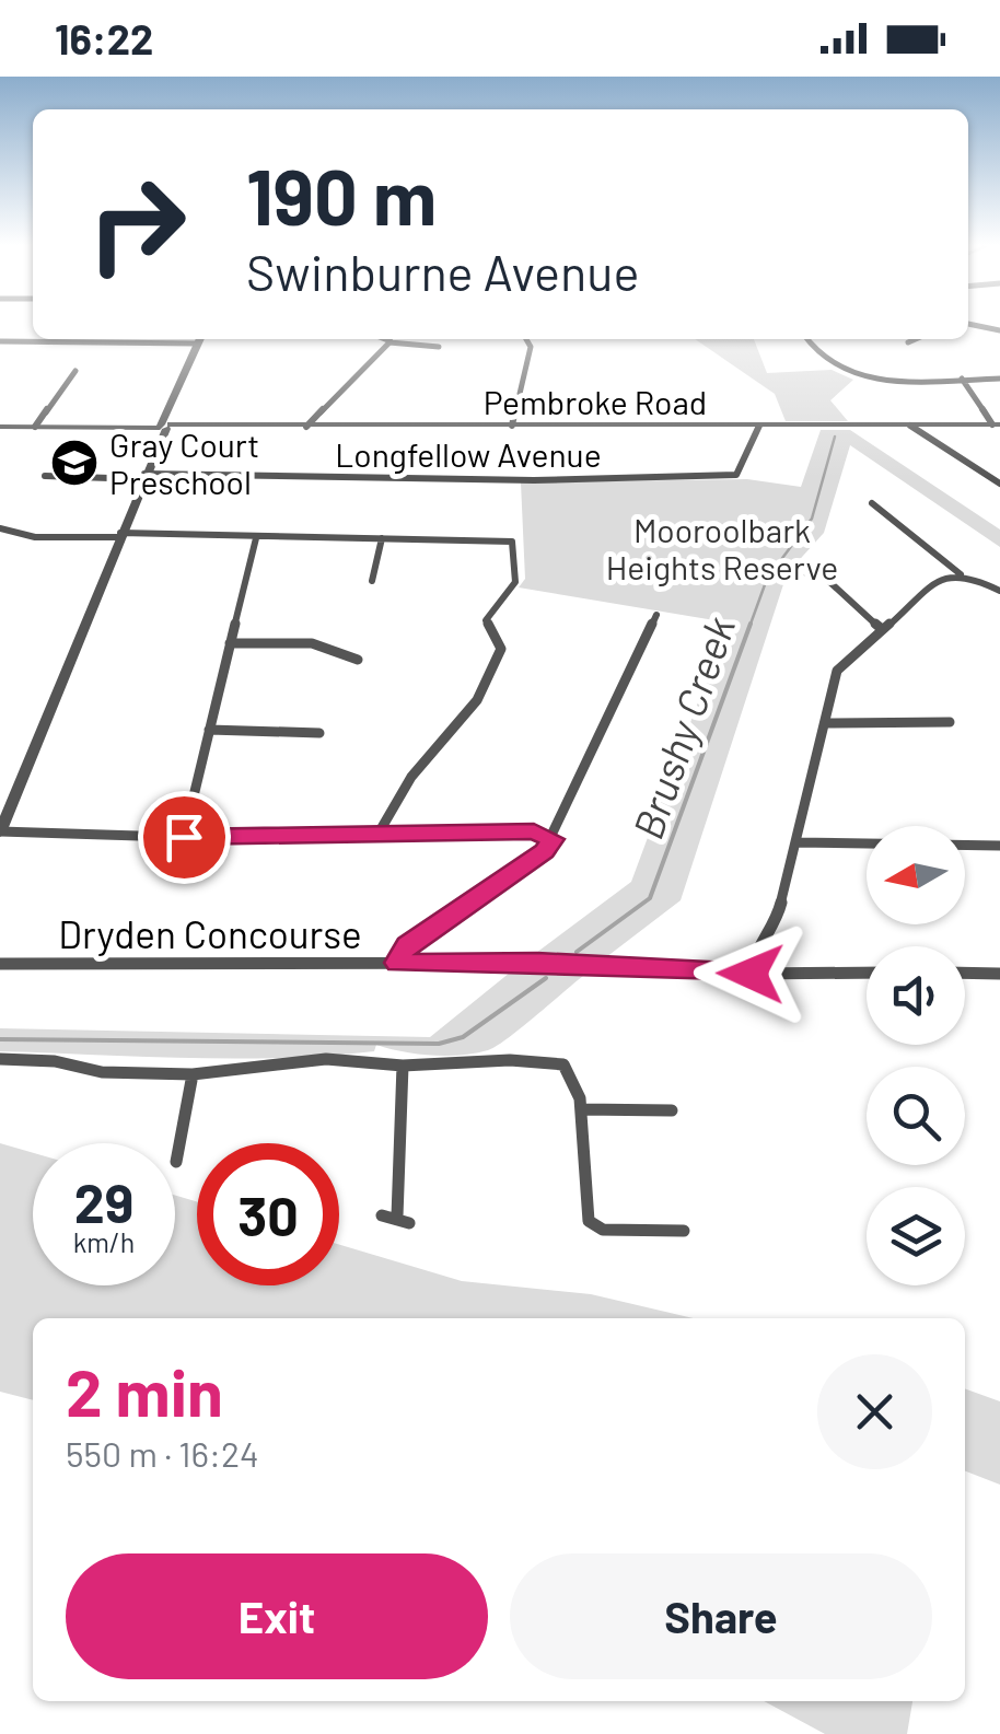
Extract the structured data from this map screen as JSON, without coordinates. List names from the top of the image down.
{
  "streets": {
    "street": ["Pembroke Road", "Longfellow Avenue", "Dryden Concourse"]
  },
  "crossings": [
    ["Pembroke Road", "Longfellow Avenue"]
  ],
  "water": ["Brushy Creek"],
  "parks": ["Mooroolbark Heights Reserve"],
  "places": {
    "school or university": ["Gray Court Preschool"]
  },
  "north": "left",
  "page": {
    "status": "16:22",
    "turn": ["190 m", "Swinburne Avenue"],
    "speed": "29 km/h",
    "limit": "30",
    "heading": ["2 min", "550 m · 16:24"],
    "buttons": ["Exit", "Share"]
  }
}
